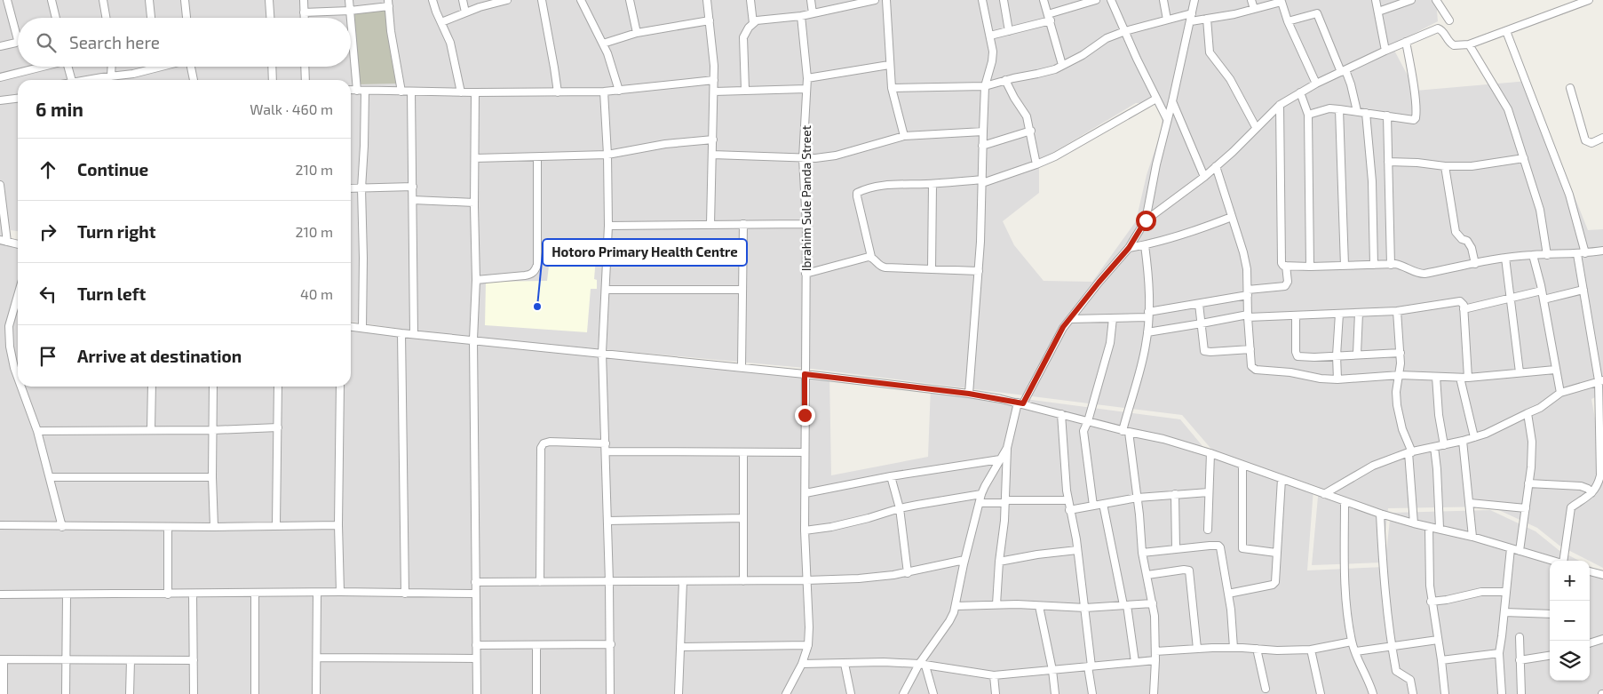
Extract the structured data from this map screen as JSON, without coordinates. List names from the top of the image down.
{
  "streets": {
    "street": ["Ibrahim Sule Panda Street"]
  },
  "places": ["Hotoro Primary Health Centre"],
  "page": {
    "search": "Search here",
    "heading": ["6 min", "Walk · 460 m"],
    "list": [
      ["Continue", "210 m"],
      ["Turn right", "210 m"],
      ["Turn left", "40 m"],
      "Arrive at destination"
    ],
    "map_buttons": ["+", "−"]
  }
}
